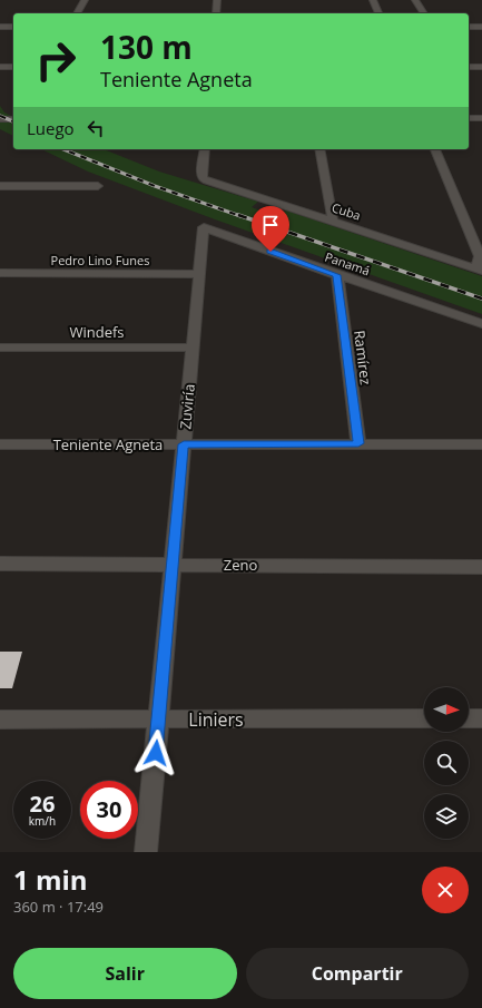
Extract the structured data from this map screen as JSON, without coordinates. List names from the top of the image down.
{
  "streets": {
    "street": [
      "Cuba",
      "Pedro Lino Funes",
      "Panamá",
      "Windefs",
      "Ramírez",
      "Zuviría",
      "Teniente Agneta",
      "Zeno",
      "Liniers"
    ]
  },
  "crossings": [
    ["Pedro Lino Funes", "Zuviría"],
    ["Panamá", "Ramírez"],
    ["Panamá", "Zuviría"],
    ["Windefs", "Zuviría"],
    ["Ramírez", "Teniente Agneta"],
    ["Zuviría", "Teniente Agneta"],
    ["Zuviría", "Zeno"],
    ["Zuviría", "Liniers"]
  ],
  "north": "right",
  "page": {
    "turn": ["130 m", "Teniente Agneta"],
    "then": "Luego",
    "speed": "26 km/h",
    "limit": "30",
    "heading": ["1 min", "360 m · 17:49"],
    "buttons": ["Salir", "Compartir"]
  }
}
